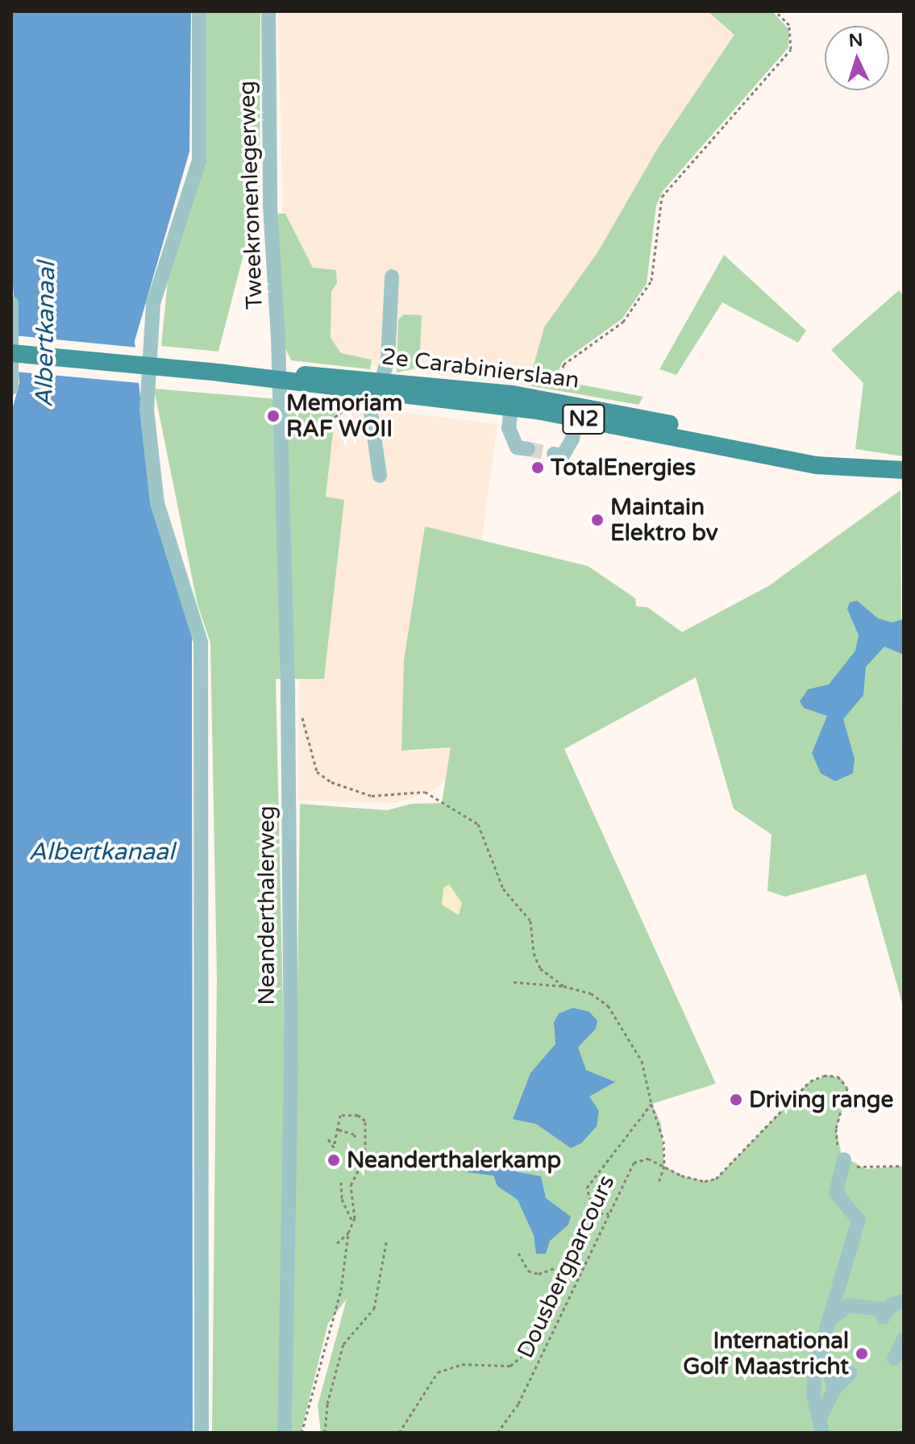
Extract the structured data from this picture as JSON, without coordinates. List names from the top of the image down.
{
  "streets": {
    "main road": ["2e Carabinierslaan", "N2"],
    "street": ["Tweekronenlegerweg", "Neanderthalerweg"],
    "path": ["Dousbergparcours"]
  },
  "crossings": [
    ["Tweekronenlegerweg", "2e Carabinierslaan"],
    ["Tweekronenlegerweg", "Neanderthalerweg"],
    ["2e Carabinierslaan", "Neanderthalerweg"]
  ],
  "water": ["Albertkanaal"],
  "places": [
    "Memoriam RAF WOII",
    "TotalEnergies",
    "Maintain Elektro bv",
    "Driving range",
    "Neanderthalerkamp",
    "International Golf Maastricht"
  ],
  "north": "top"
}
